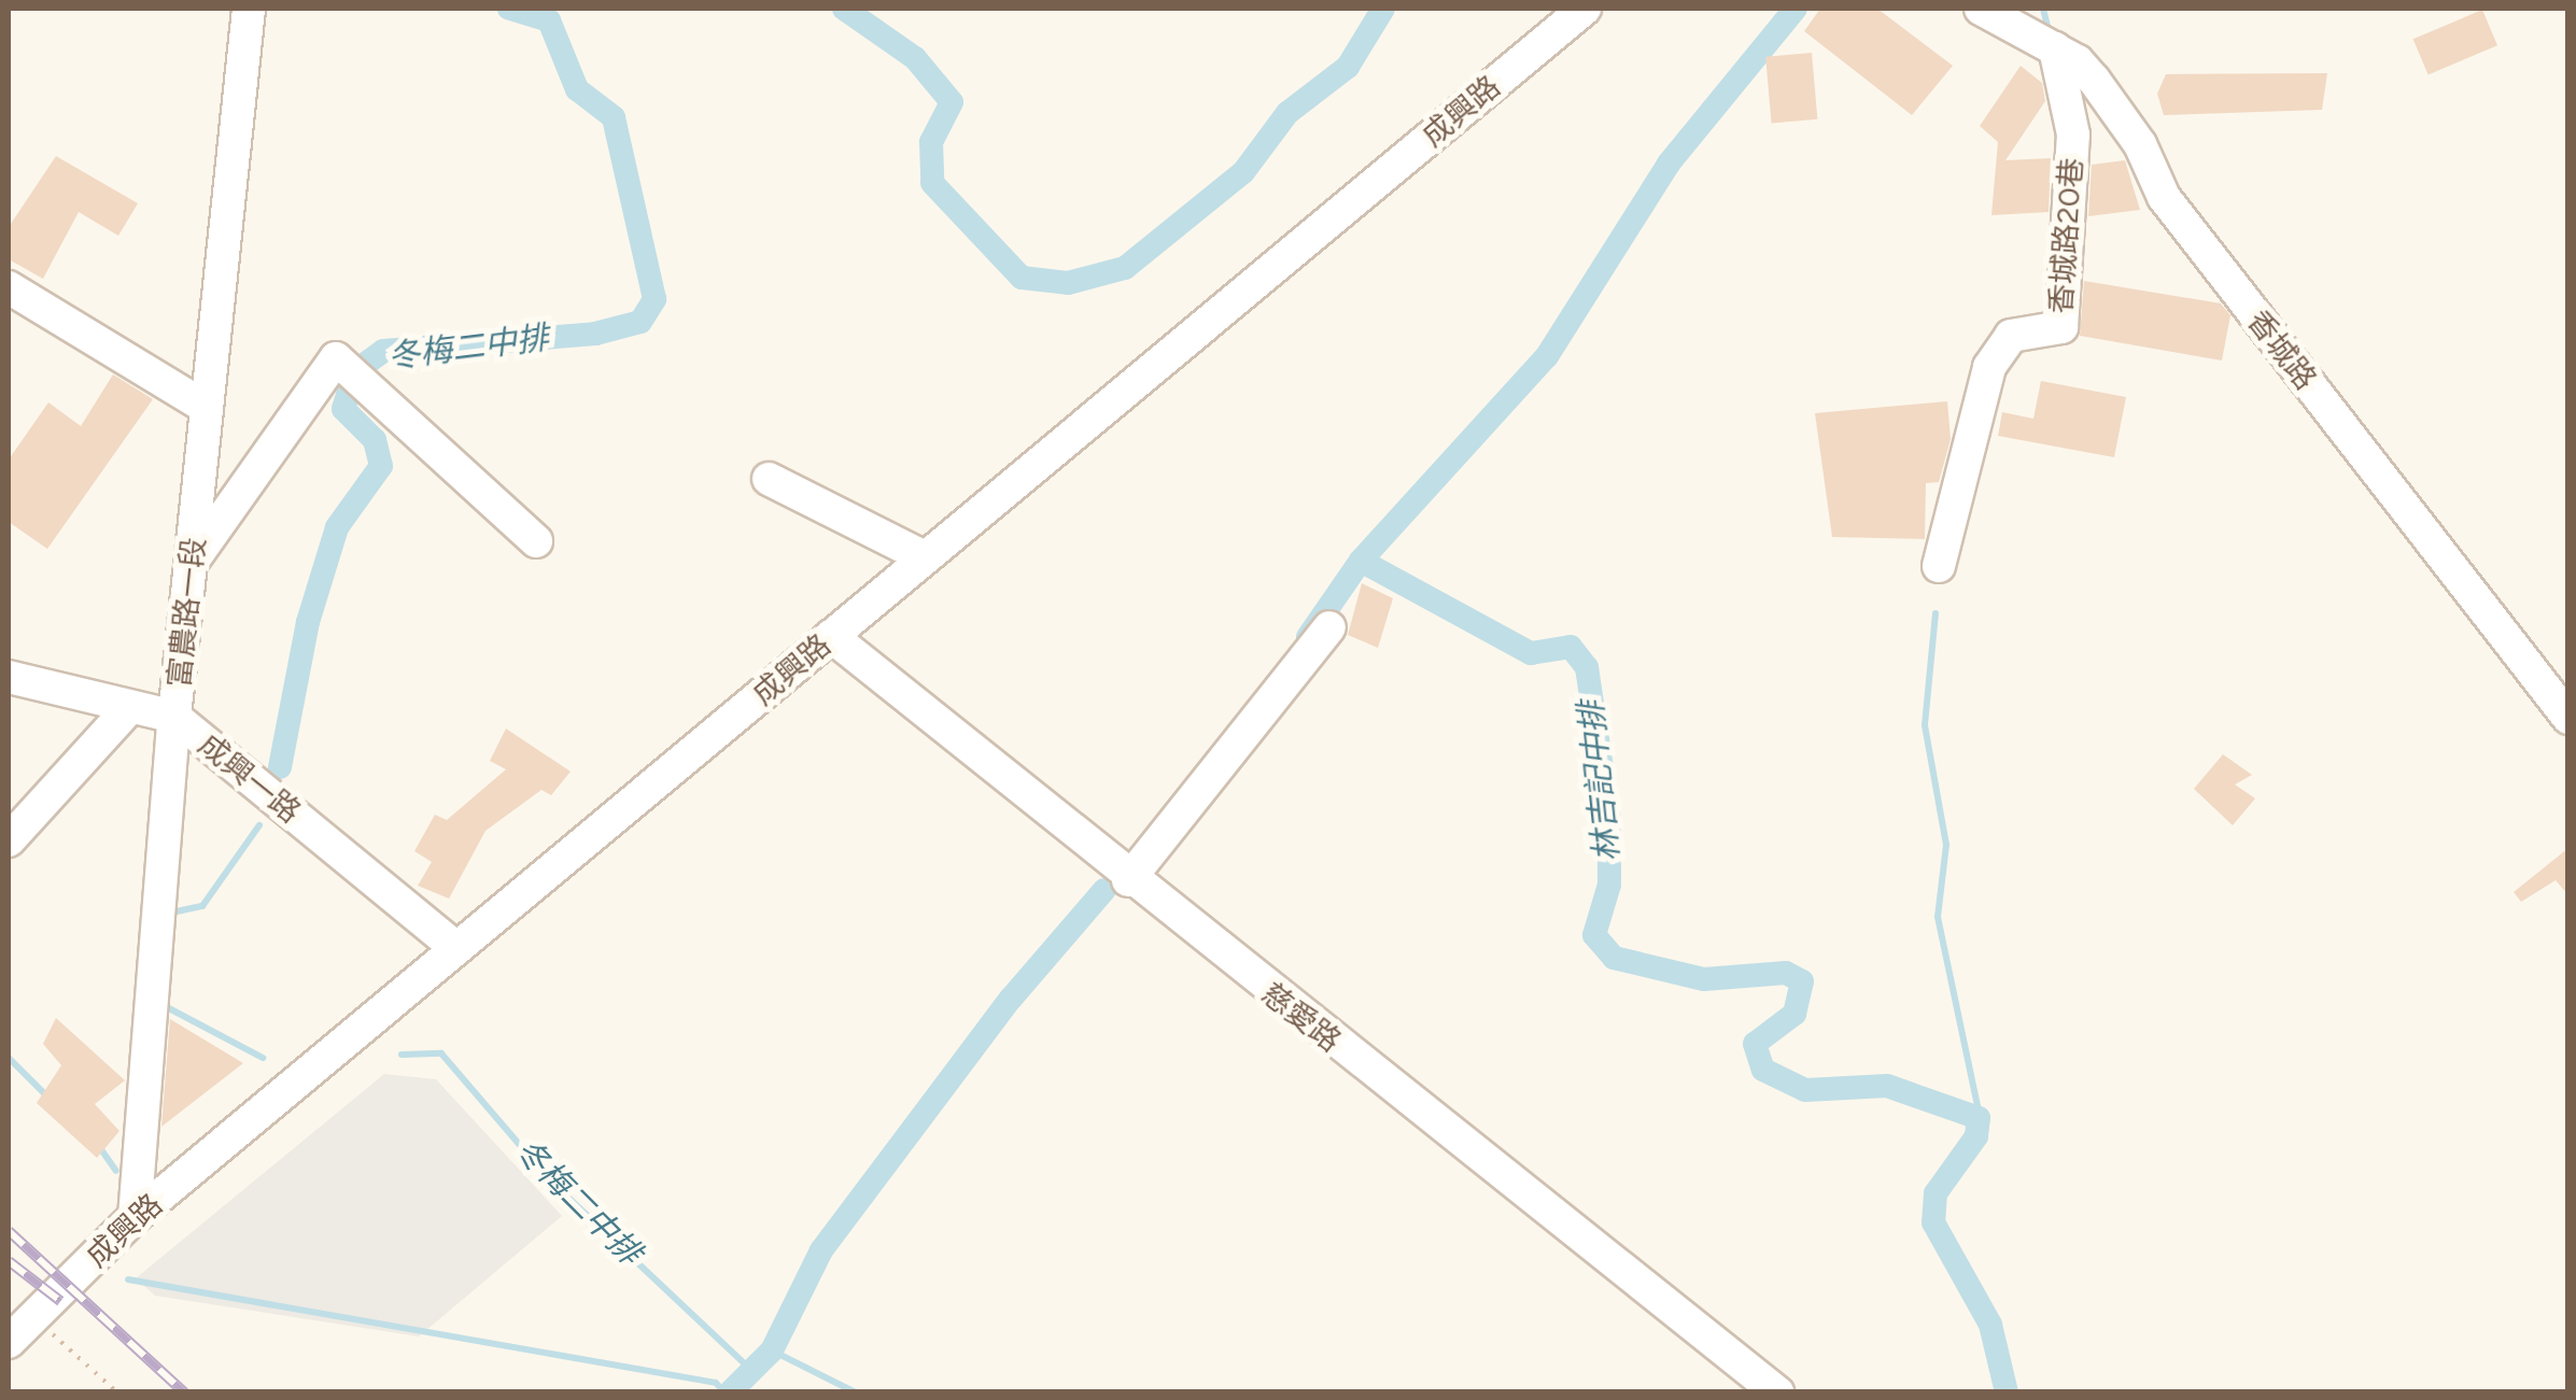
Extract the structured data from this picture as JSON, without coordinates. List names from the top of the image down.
{
  "streets": {
    "street": [
      "成興路",
      "香城路20巷",
      "香城路",
      "富農路一段",
      "成興一路",
      "慈愛路"
    ]
  },
  "crossings": [
    ["成興路", "富農路一段"],
    ["成興路", "成興一路"],
    ["成興路", "慈愛路"],
    ["香城路20巷", "香城路"],
    ["富農路一段", "成興一路"]
  ],
  "water": ["冬梅二中排", "林吉記中排"]
}
